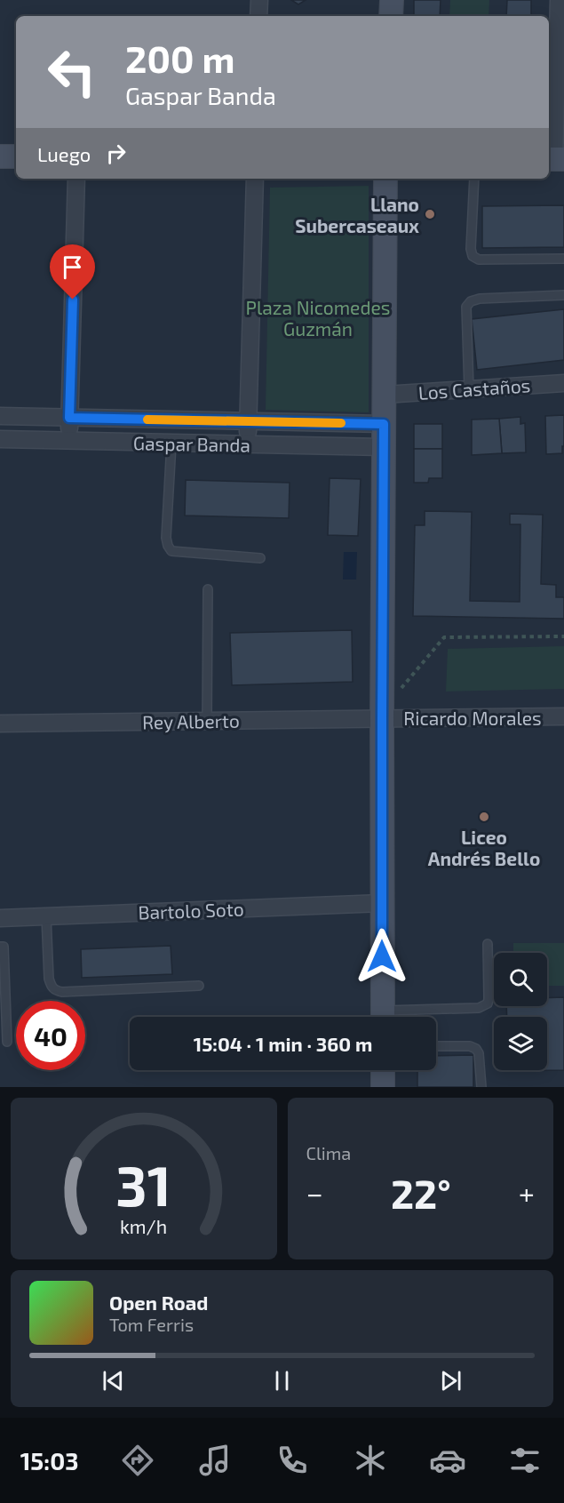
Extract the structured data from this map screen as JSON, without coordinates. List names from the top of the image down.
{
  "streets": {
    "street": [
      "Los Castaños",
      "Gaspar Banda",
      "Ricardo Morales",
      "Rey Alberto",
      "Bartolo Soto"
    ]
  },
  "crossings": [
    ["Ricardo Morales", "Rey Alberto"]
  ],
  "parks": ["Plaza Nicomedes Guzmán"],
  "places": ["Llano Subercaseaux", "Liceo Andrés Bello"],
  "page": {
    "turn": ["200 m", "Gaspar Banda"],
    "then": "Luego",
    "limit": "40",
    "trip": "15:04 · 1 min · 360 m",
    "tile": "Clima",
    "heat": ["−", "22°", "+"],
    "song": ["Open Road", "Tom Ferris"],
    "tabs": "15:03",
    "gauge": ["31", "km/h"]
  }
}
